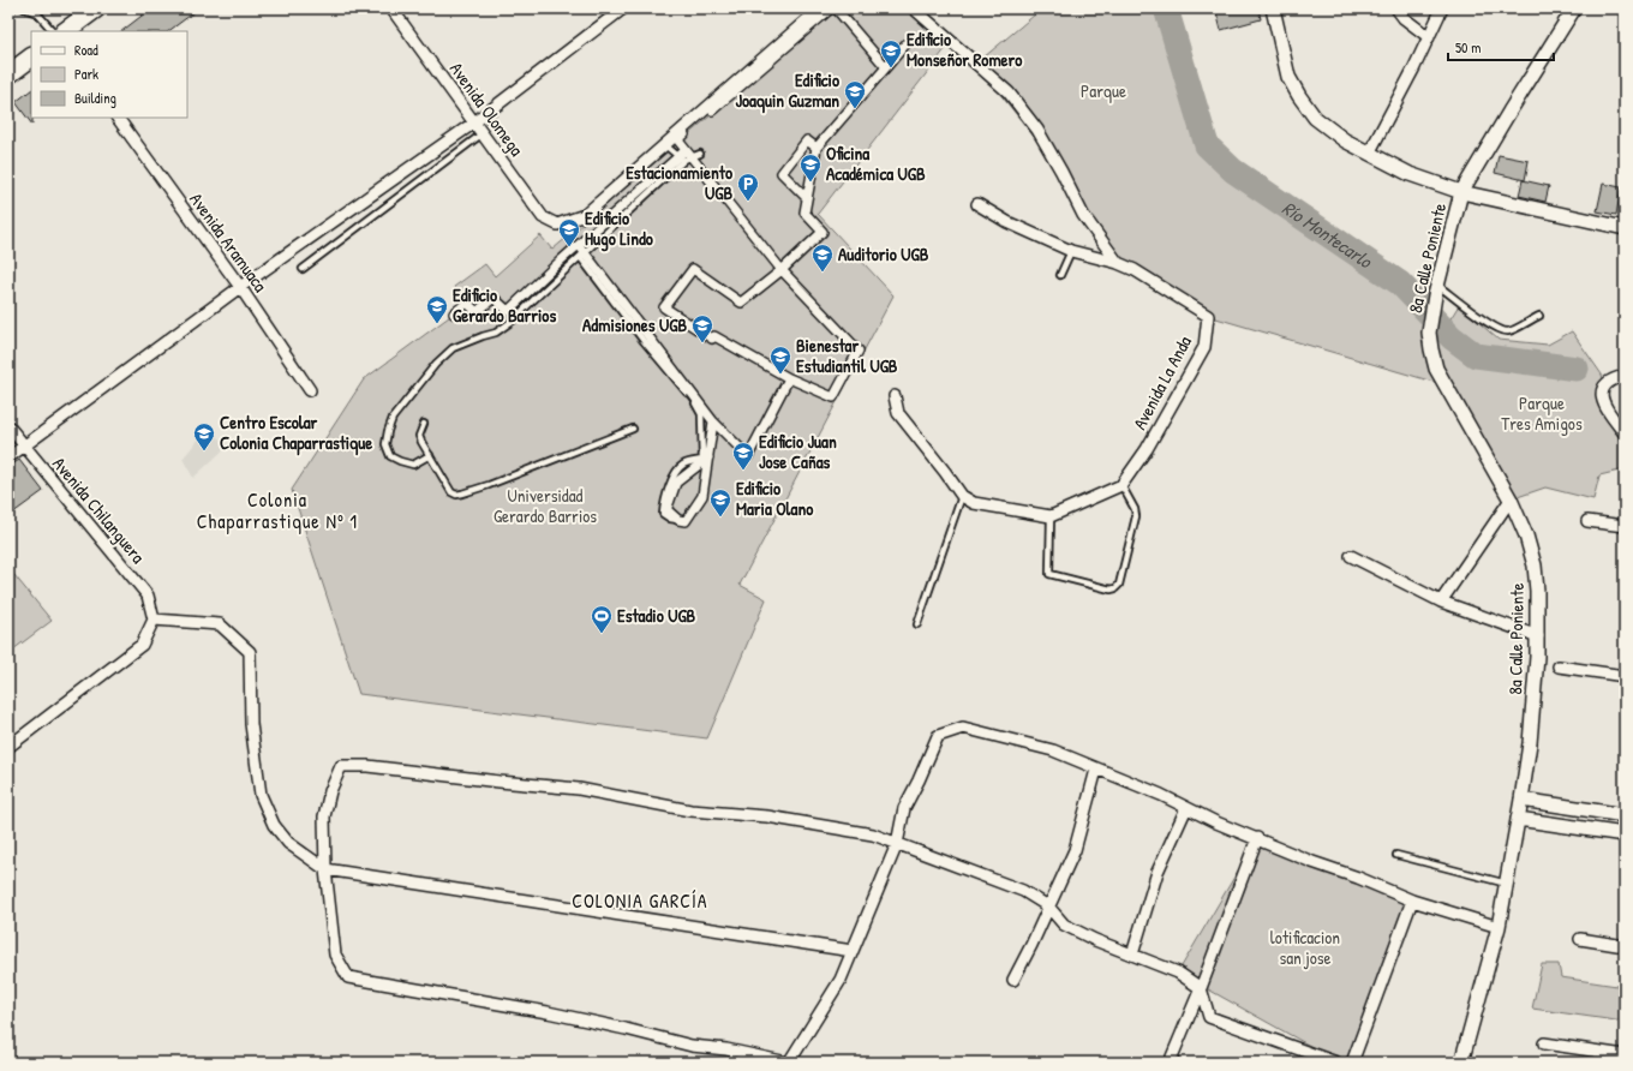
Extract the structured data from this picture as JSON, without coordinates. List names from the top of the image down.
{
  "streets": {
    "street": [
      "Avenida Olomega",
      "Avenida Aramuaca",
      "8a Calle Poniente",
      "Avenida La Anda",
      "Avenida Chilanguera"
    ]
  },
  "districts": ["Colonia Chaparrastique Nº 1", "COLONIA GARCÍA"],
  "water": ["Río Montecarlo"],
  "parks": [
    "Parque",
    "Parque Tres Amigos",
    "Universidad Gerardo Barrios",
    "lotificacion san jose"
  ],
  "places": {
    "school or university": [
      "Edificio Monseñor Romero",
      "Edificio Joaquin Guzman",
      "Oficina Académica UGB",
      "Edificio Hugo Lindo",
      "Auditorio UGB",
      "Edificio Gerardo Barrios",
      "Admisiones UGB",
      "Bienestar Estudiantil UGB",
      "Centro Escolar Colonia Chaparrastique",
      "Edificio Juan Jose Cañas",
      "Edificio Maria Olano"
    ],
    "parking": ["Estacionamiento UGB"],
    "sports": ["Estadio UGB"]
  },
  "legend": ["Road", "Park", "Building"],
  "scale_bar": "50 m"
}
